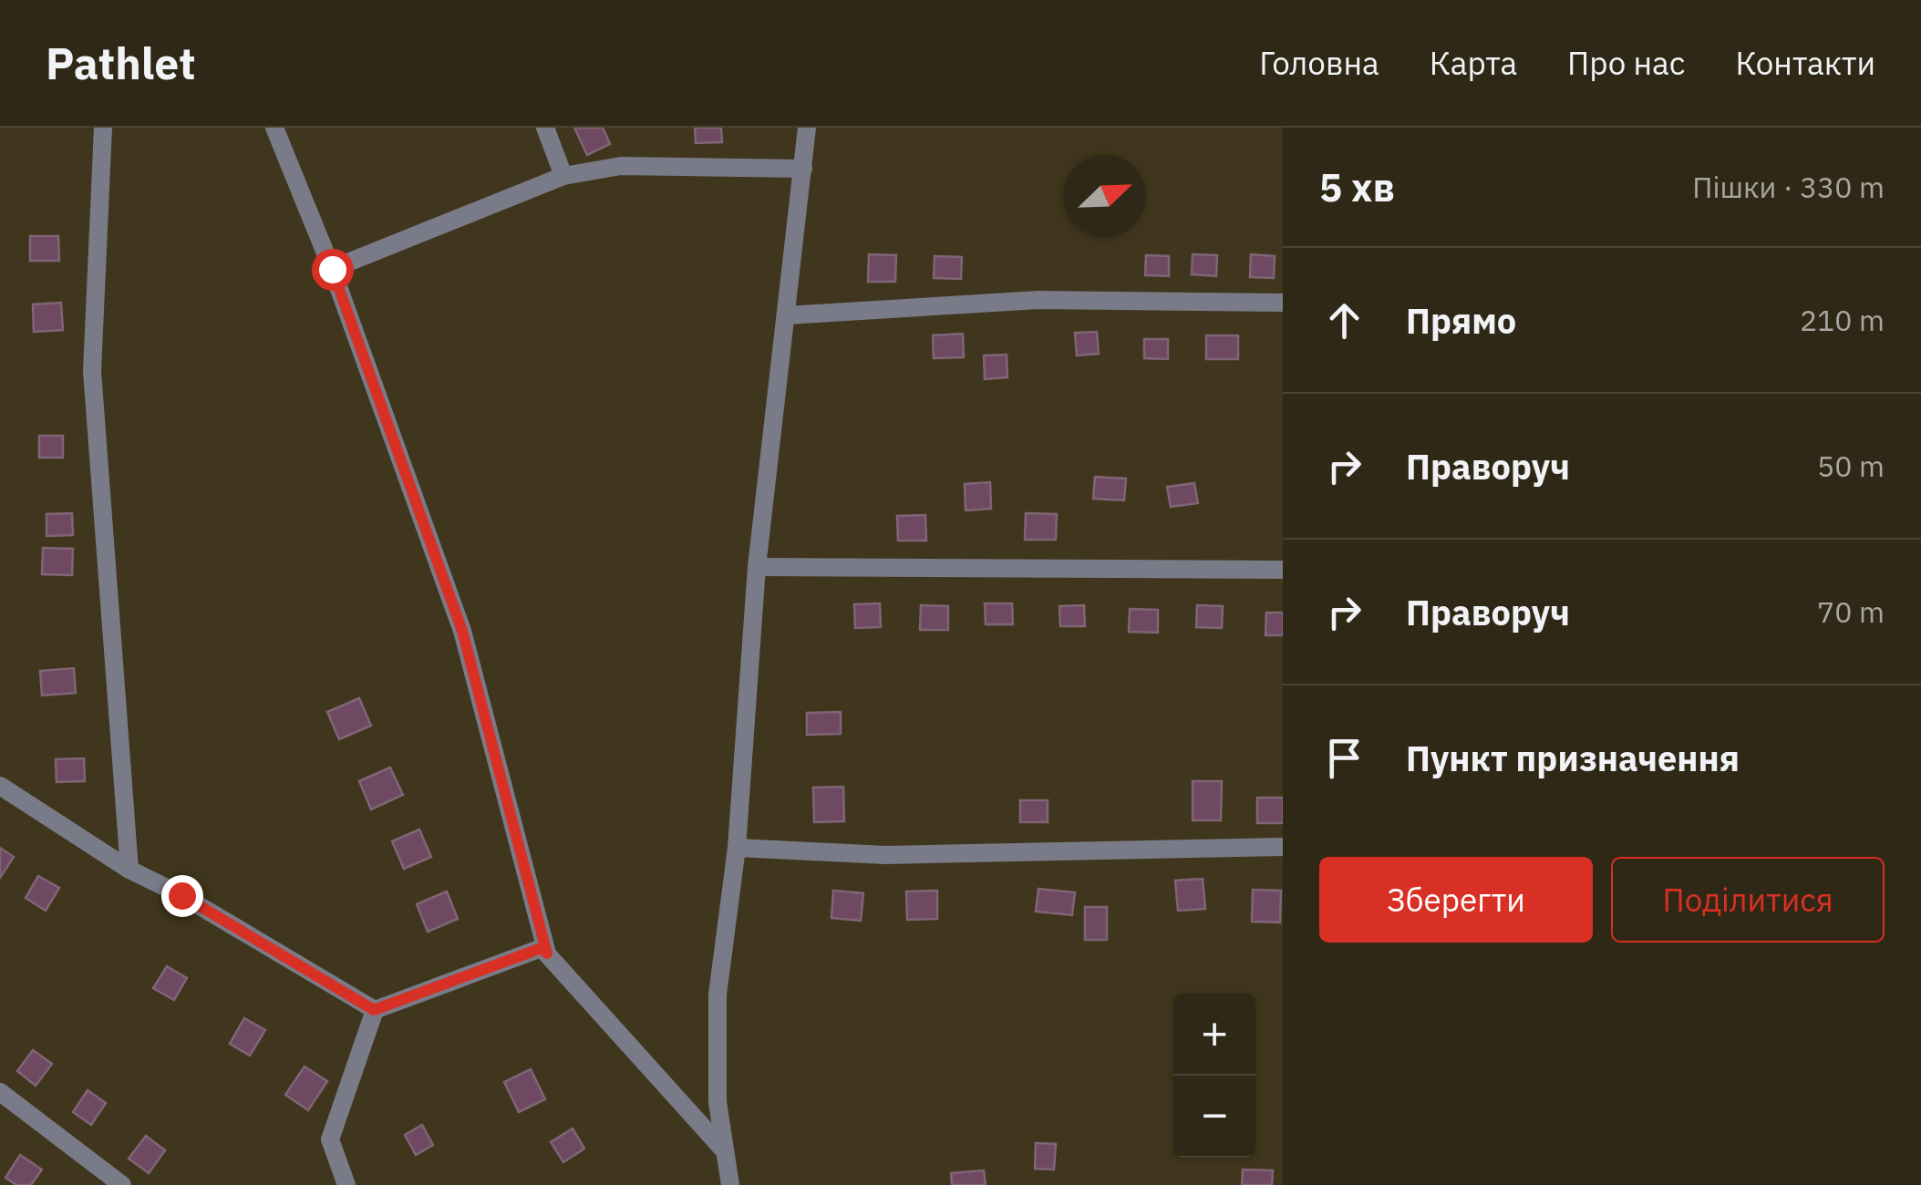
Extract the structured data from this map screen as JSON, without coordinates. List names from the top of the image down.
{
  "north": "top right",
  "page": {
    "header": "Pathlet",
    "nav": [
      "Головна",
      "Карта",
      "Про нас",
      "Контакти"
    ],
    "heading": ["5 хв", "Пішки · 330 m"],
    "list": [
      ["Прямо", "210 m"],
      ["Праворуч", "50 m"],
      ["Праворуч", "70 m"],
      "Пункт призначення"
    ],
    "buttons": ["Зберегти", "Поділитися"],
    "map_buttons": ["+", "−"]
  }
}
